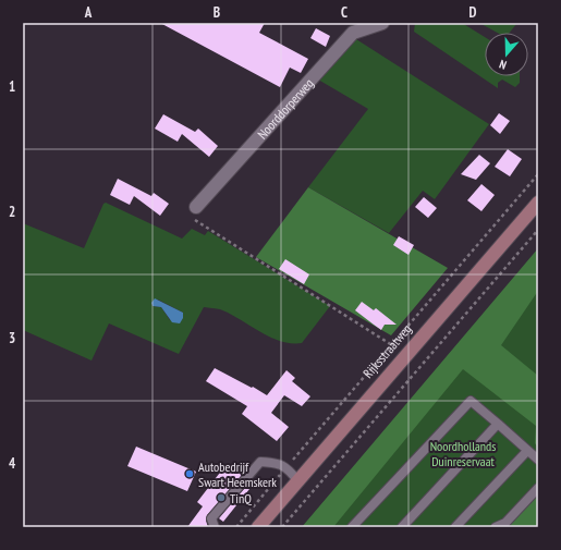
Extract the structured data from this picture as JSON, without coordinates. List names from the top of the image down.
{
  "streets": {
    "main road": ["Rijksstraatweg"],
    "street": ["Noorddorperweg"]
  },
  "parks": ["Noordhollands Duinreservaat"],
  "places": ["Autobedrijf Swart Heemskerk", "TinQ"],
  "north": "bottom",
  "grid": {
    "columns": [
      "A",
      "B",
      "C",
      "D"
    ],
    "rows": [
      "1",
      "2",
      "3",
      "4"
    ]
  }
}
